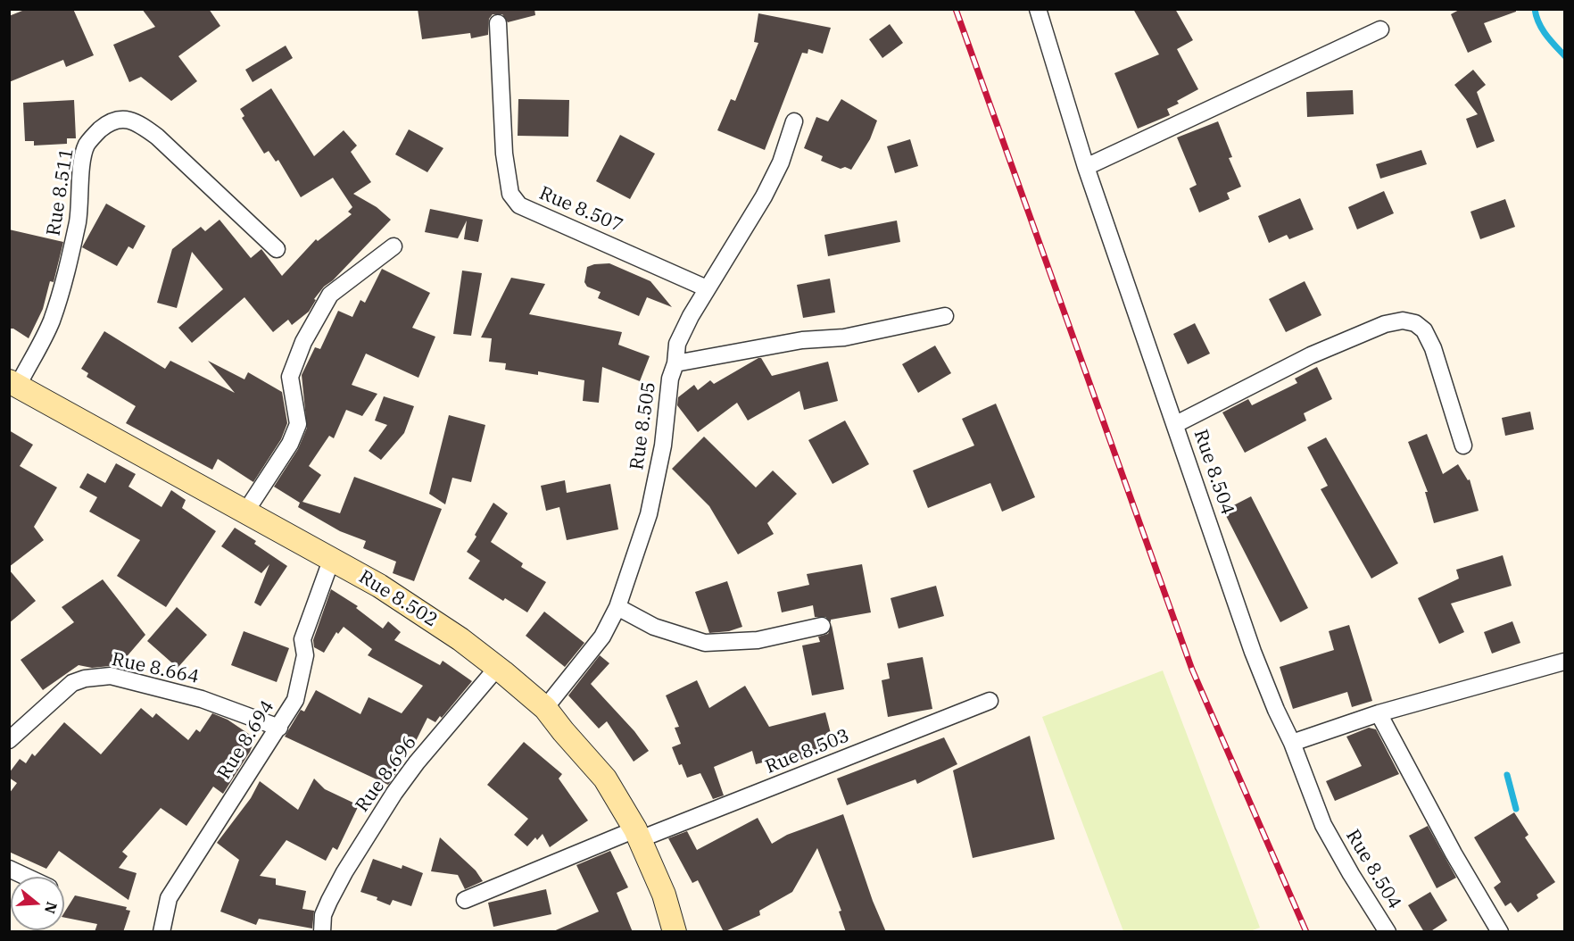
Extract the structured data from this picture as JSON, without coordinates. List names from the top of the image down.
{
  "streets": {
    "main road": ["Rue 8.502"],
    "street": [
      "Rue 8.511",
      "Rue 8.507",
      "Rue 8.505",
      "Rue 8.504",
      "Rue 8.664",
      "Rue 8.694",
      "Rue 8.503",
      "Rue 8.696"
    ]
  },
  "crossings": [
    ["Rue 8.511", "Rue 8.502"],
    ["Rue 8.505", "Rue 8.502"],
    ["Rue 8.502", "Rue 8.694"],
    ["Rue 8.502", "Rue 8.503"],
    ["Rue 8.502", "Rue 8.696"],
    ["Rue 8.664", "Rue 8.694"]
  ],
  "north": "right"
}
